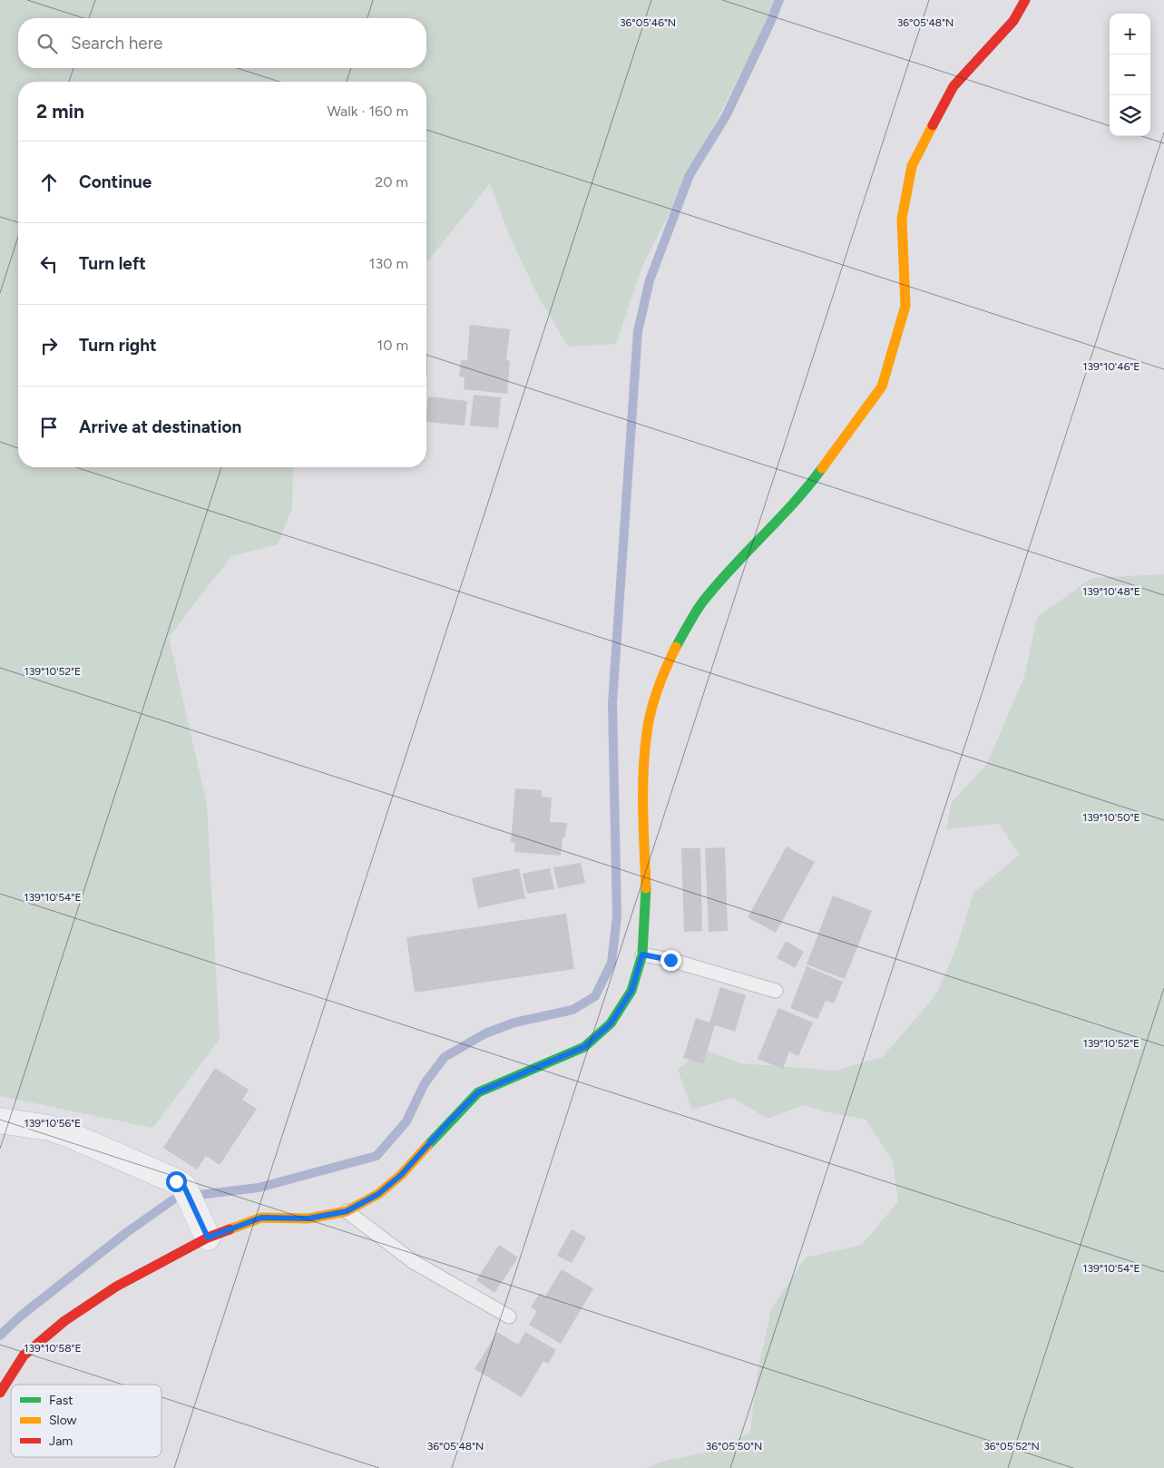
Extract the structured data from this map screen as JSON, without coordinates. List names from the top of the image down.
{
  "legend": ["Fast", "Slow", "Jam"],
  "page": {
    "map_buttons": ["+", "−"],
    "search": "Search here",
    "heading": ["2 min", "Walk · 160 m"],
    "list": [
      ["Continue", "20 m"],
      ["Turn left", "130 m"],
      ["Turn right", "10 m"],
      "Arrive at destination"
    ]
  },
  "coordinates": [
    "36°05'46\"N",
    "36°05'48\"N",
    "139°10'46\"E",
    "139°10'48\"E",
    "139°10'52\"E",
    "139°10'50\"E",
    "139°10'54\"E",
    "139°10'56\"E",
    "139°10'58\"E",
    "36°05'50\"N",
    "36°05'52\"N"
  ]
}
